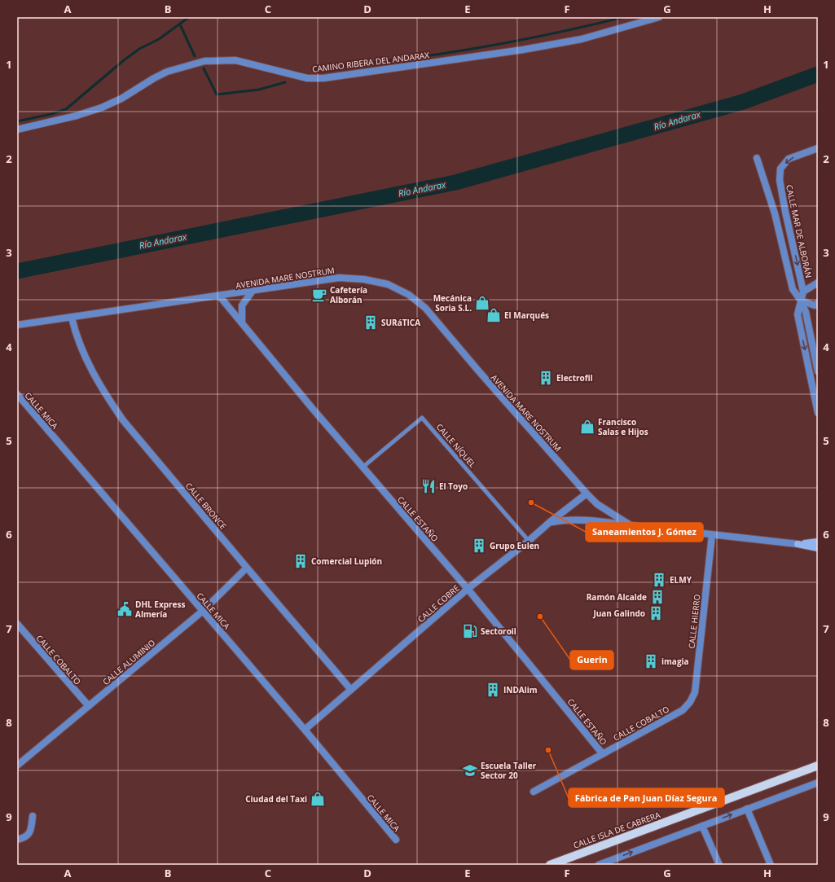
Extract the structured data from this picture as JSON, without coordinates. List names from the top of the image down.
{
  "streets": {
    "main road": ["CALLE ISLA DE CABRERA"],
    "street": [
      "CAMINO RIBERA DEL ANDARAX",
      "CALLE MAR DE ALBORÁN",
      "AVENIDA MARE NOSTRUM",
      "CALLE MICA",
      "CALLE BRONCE",
      "CALLE ESTAÑO",
      "CALLE COBRE",
      "CALLE HIERRO",
      "CALLE COBALTO",
      "CALLE ALUMINIO"
    ],
    "lane": ["CALLE NÍQUEL"]
  },
  "crossings": [
    ["AVENIDA MARE NOSTRUM", "CALLE BRONCE"],
    ["AVENIDA MARE NOSTRUM", "CALLE ESTAÑO"],
    ["AVENIDA MARE NOSTRUM", "CALLE COBRE"],
    ["AVENIDA MARE NOSTRUM", "CALLE HIERRO"],
    ["CALLE MICA", "CALLE COBRE"],
    ["CALLE MICA", "CALLE ALUMINIO"],
    ["CALLE NÍQUEL", "CALLE ESTAÑO"],
    ["CALLE NÍQUEL", "CALLE COBRE"],
    ["CALLE BRONCE", "CALLE COBRE"],
    ["CALLE BRONCE", "CALLE ALUMINIO"],
    ["CALLE ESTAÑO", "CALLE COBRE"],
    ["CALLE ESTAÑO", "CALLE COBALTO"],
    ["CALLE HIERRO", "CALLE COBALTO"],
    ["CALLE COBALTO", "CALLE ALUMINIO"]
  ],
  "water": ["Río Andarax"],
  "places": {
    "cafe": ["Cafetería Alborán"],
    "shop": [
      "Mecánica Soria S.L.",
      "El Marqués",
      "Francisco Salas e Hijos",
      "Ciudad del Taxi"
    ],
    "building": [
      "SURáTICA",
      "Electrofil",
      "Grupo Eulen",
      "Comercial Lupión",
      "ELMY",
      "Ramón Alcalde",
      "Juan Galindo",
      "imagia",
      "INDAlim"
    ],
    "restaurant": ["El Toyo"],
    "other": ["Saneamientos J. Gómez", "Guerin", "Fábrica de Pan Juan Díaz Segura"],
    "public building": ["DHL Express Almería"],
    "fuel station": ["Sectoroil"],
    "school or university": ["Escuela Taller Sector 20"]
  },
  "grid": {
    "columns": [
      "A",
      "B",
      "C",
      "D",
      "E",
      "F",
      "G",
      "H"
    ],
    "rows": [
      "1",
      "2",
      "3",
      "4",
      "5",
      "6",
      "7",
      "8",
      "9"
    ]
  }
}
